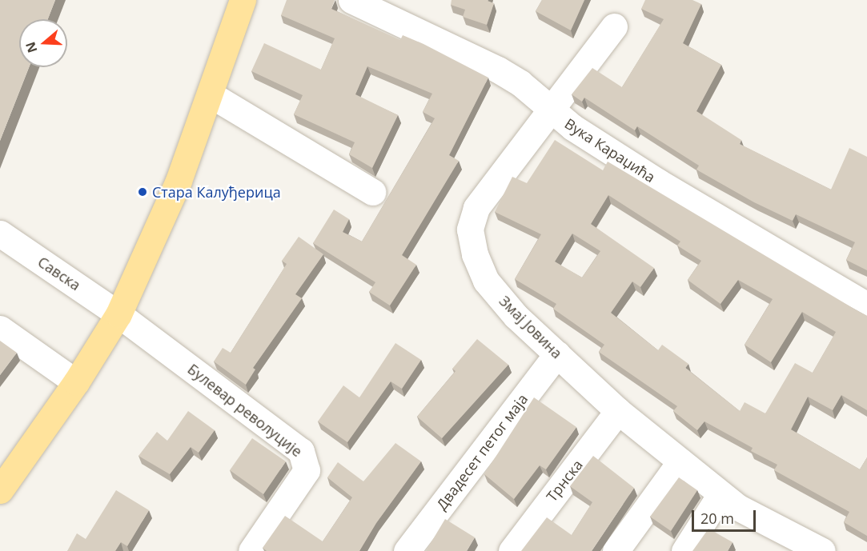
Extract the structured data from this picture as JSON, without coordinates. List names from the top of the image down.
{
  "streets": {
    "street": [
      "Вука Караџића",
      "Савска",
      "Змај Јовина",
      "Булевар револуције",
      "Двадесет петог маја",
      "Трнска"
    ]
  },
  "crossings": [
    ["Вука Караџића", "Змај Јовина"],
    ["Савска", "Булевар револуције"],
    ["Змај Јовина", "Двадесет петог маја"],
    ["Змај Јовина", "Трнска"]
  ],
  "places": ["Стара Калуђерица"],
  "scale_bar": "20 m",
  "north": "left"
}
